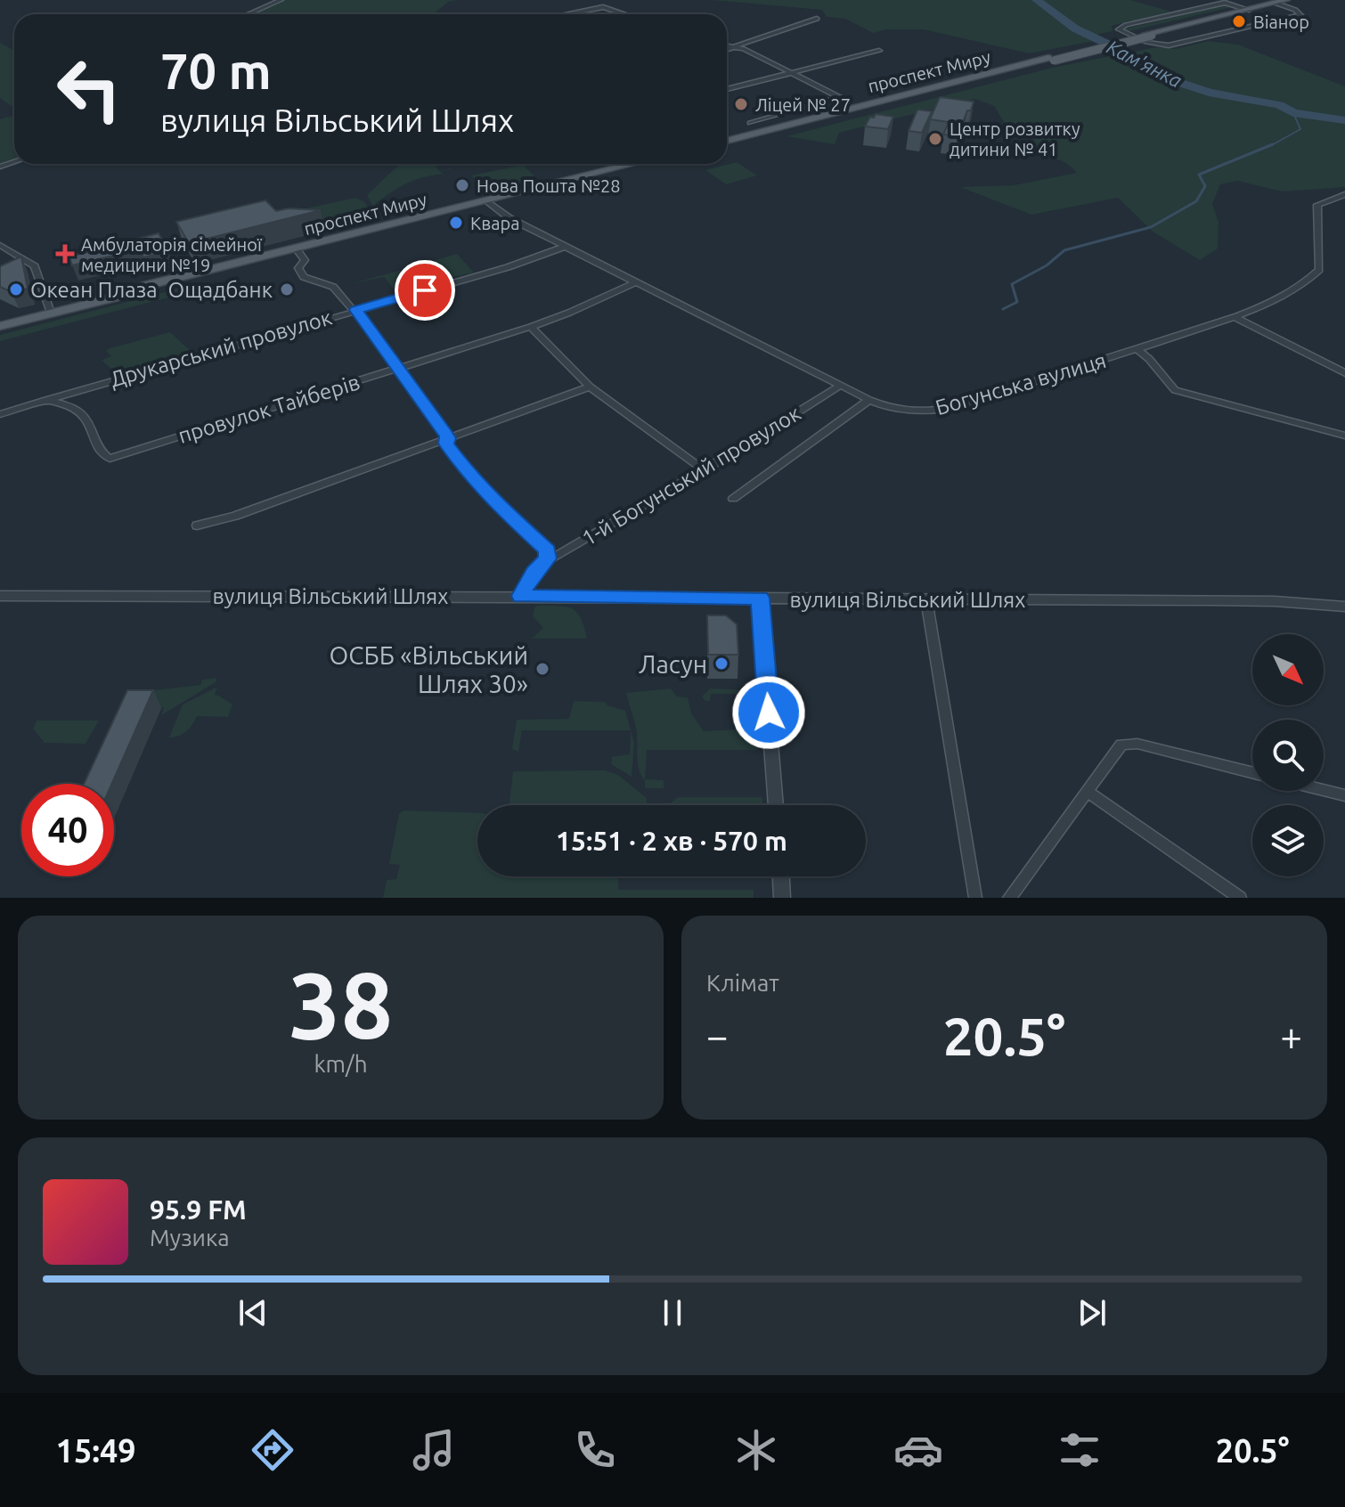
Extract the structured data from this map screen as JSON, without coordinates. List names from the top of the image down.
{
  "streets": {
    "main road": ["проспект Миру"],
    "street": [
      "Друкарський провулок",
      "Богунська вулиця",
      "провулок Тайберів",
      "1-й Богунський провулок",
      "вулиця Вільський Шлях"
    ]
  },
  "crossings": [
    ["проспект Миру", "Богунська вулиця"],
    ["Друкарський провулок", "Богунська вулиця"],
    ["Друкарський провулок", "провулок Тайберів"],
    ["Богунська вулиця", "провулок Тайберів"],
    ["Богунська вулиця", "1-й Богунський провулок"]
  ],
  "water": ["Кам'янка"],
  "places": {
    "other": [
      "Віанор",
      "Ліцей № 27",
      "Центр розвитку дитини № 41",
      "Нова Пошта №28",
      "Квара",
      "Океан Плаза",
      "Ощадбанк",
      "Ласун",
      "ОСББ «Вільський Шлях 30»"
    ],
    "health": ["Амбулаторія сімейної медицини №19"]
  },
  "north": "bottom right",
  "page": {
    "turn": ["70 m", "вулиця Вільський Шлях"],
    "limit": "40",
    "trip": "15:51 · 2 хв · 570 m",
    "tile": [
      ["38", "km/h"],
      "Клімат"
    ],
    "heat": ["−", "20.5°", "+"],
    "song": ["95.9 FM", "Музика"],
    "tabs": ["15:49", "20.5°"]
  }
}
